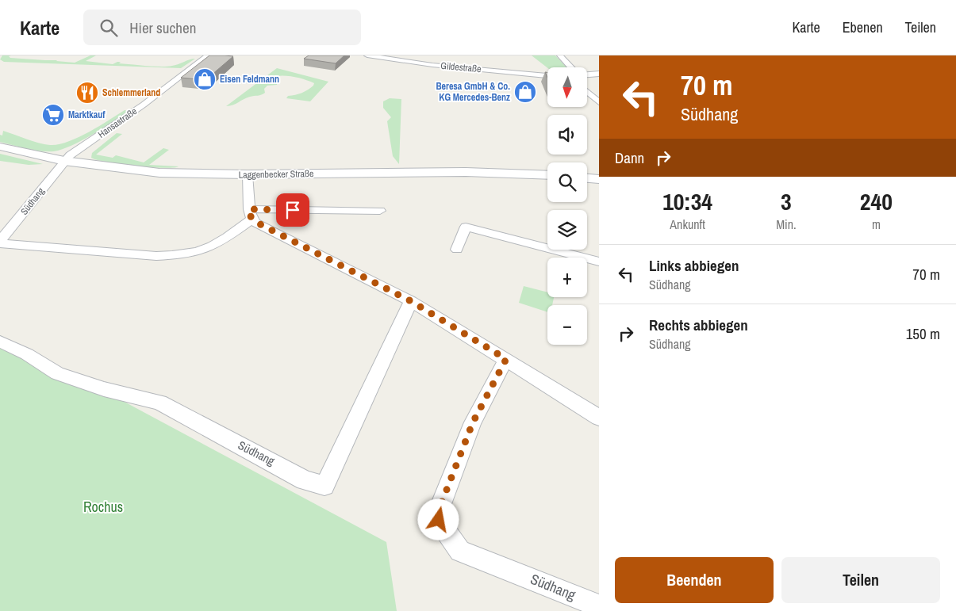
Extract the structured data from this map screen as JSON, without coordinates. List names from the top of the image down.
{
  "streets": {
    "street": [
      "Gildestraße",
      "Hansastraße",
      "Laggenbecker Straße",
      "Südhang"
    ]
  },
  "crossings": [
    ["Hansastraße", "Laggenbecker Straße"],
    ["Hansastraße", "Südhang"],
    ["Laggenbecker Straße", "Südhang"]
  ],
  "parks": ["Rochus"],
  "places": {
    "shop": ["Eisen Feldmann", "Beresa GmbH & Co. KG Mercedes-Benz"],
    "restaurant": ["Schlemmerland"],
    "supermarket": ["Marktkauf"]
  },
  "north": "bottom",
  "page": {
    "header": "Karte",
    "search": "Hier suchen",
    "nav": ["Karte", "Ebenen", "Teilen"],
    "turn": ["70 m", "Südhang"],
    "map_buttons": ["+", "−"],
    "then": "Dann",
    "eta": [
      "10:34",
      "Ankunft",
      "3",
      "Min.",
      "240",
      "m"
    ],
    "list": [
      {
        "name": "Links abbiegen",
        "note": "Südhang",
        "value": "70 m"
      },
      {
        "name": "Rechts abbiegen",
        "note": "Südhang",
        "value": "150 m"
      }
    ],
    "buttons": ["Beenden", "Teilen"]
  }
}
